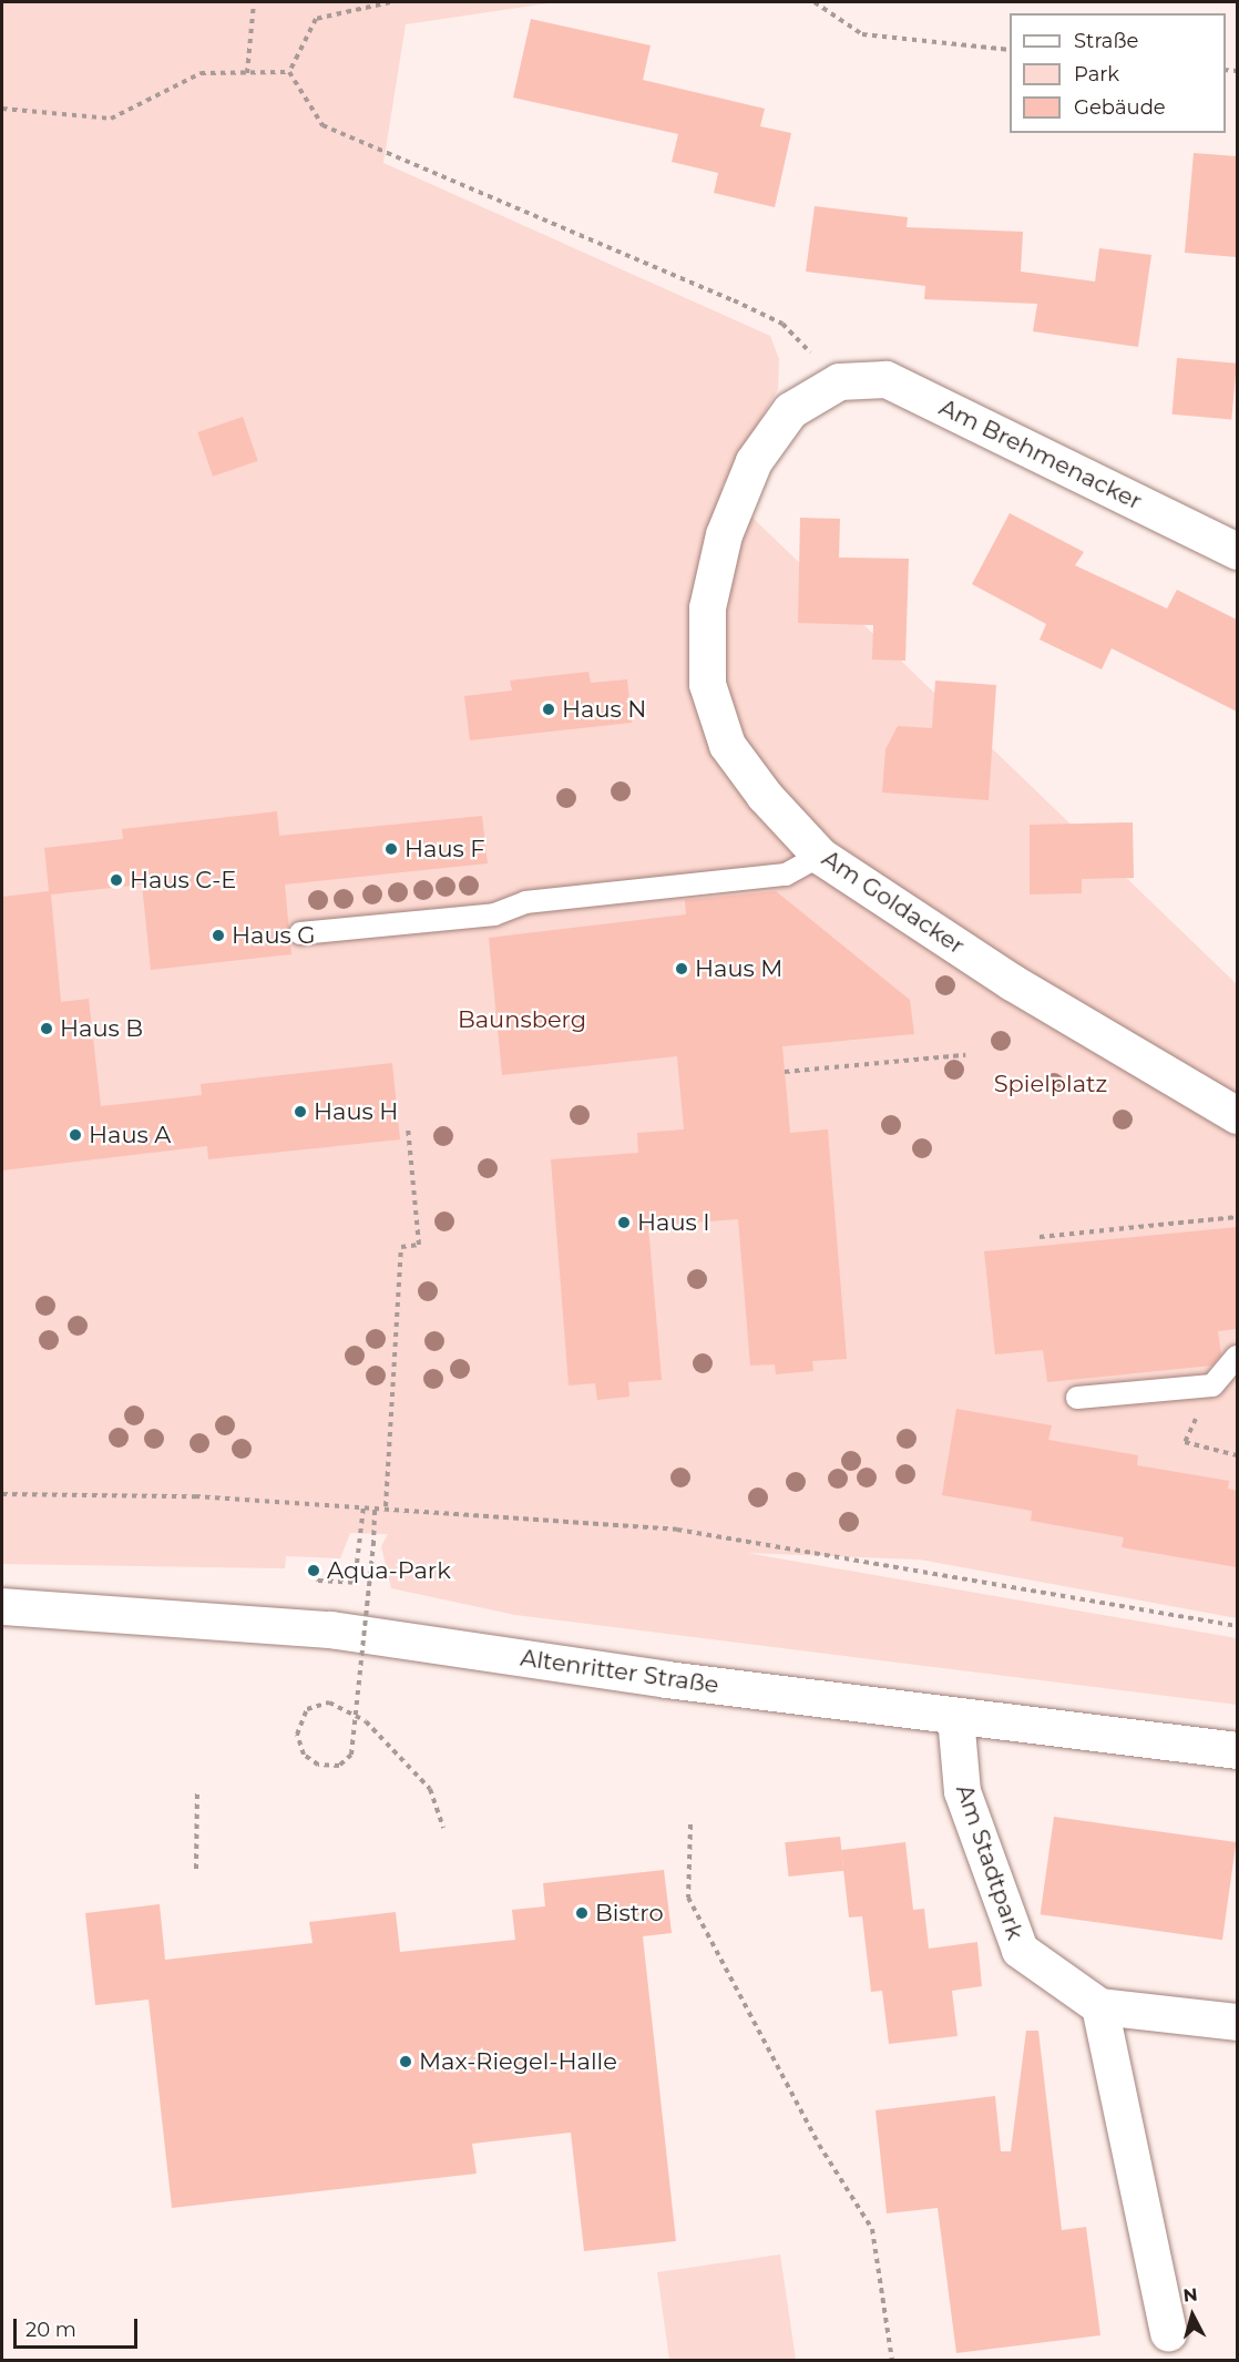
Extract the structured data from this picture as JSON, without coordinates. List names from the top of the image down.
{
  "streets": {
    "street": [
      "Am Brehmenacker",
      "Am Goldacker",
      "Altenritter Straße",
      "Am Stadtpark"
    ]
  },
  "crossings": [
    ["Am Brehmenacker", "Am Goldacker"],
    ["Altenritter Straße", "Am Stadtpark"]
  ],
  "parks": ["Baunsberg", "Spielplatz"],
  "places": [
    "Haus N",
    "Haus F",
    "Haus C-E",
    "Haus G",
    "Haus M",
    "Haus B",
    "Haus H",
    "Haus A",
    "Haus I",
    "Aqua-Park",
    "Bistro",
    "Max-Riegel-Halle"
  ],
  "legend": ["Straße", "Park", "Gebäude"],
  "scale_bar": "20 m",
  "north": "top"
}
